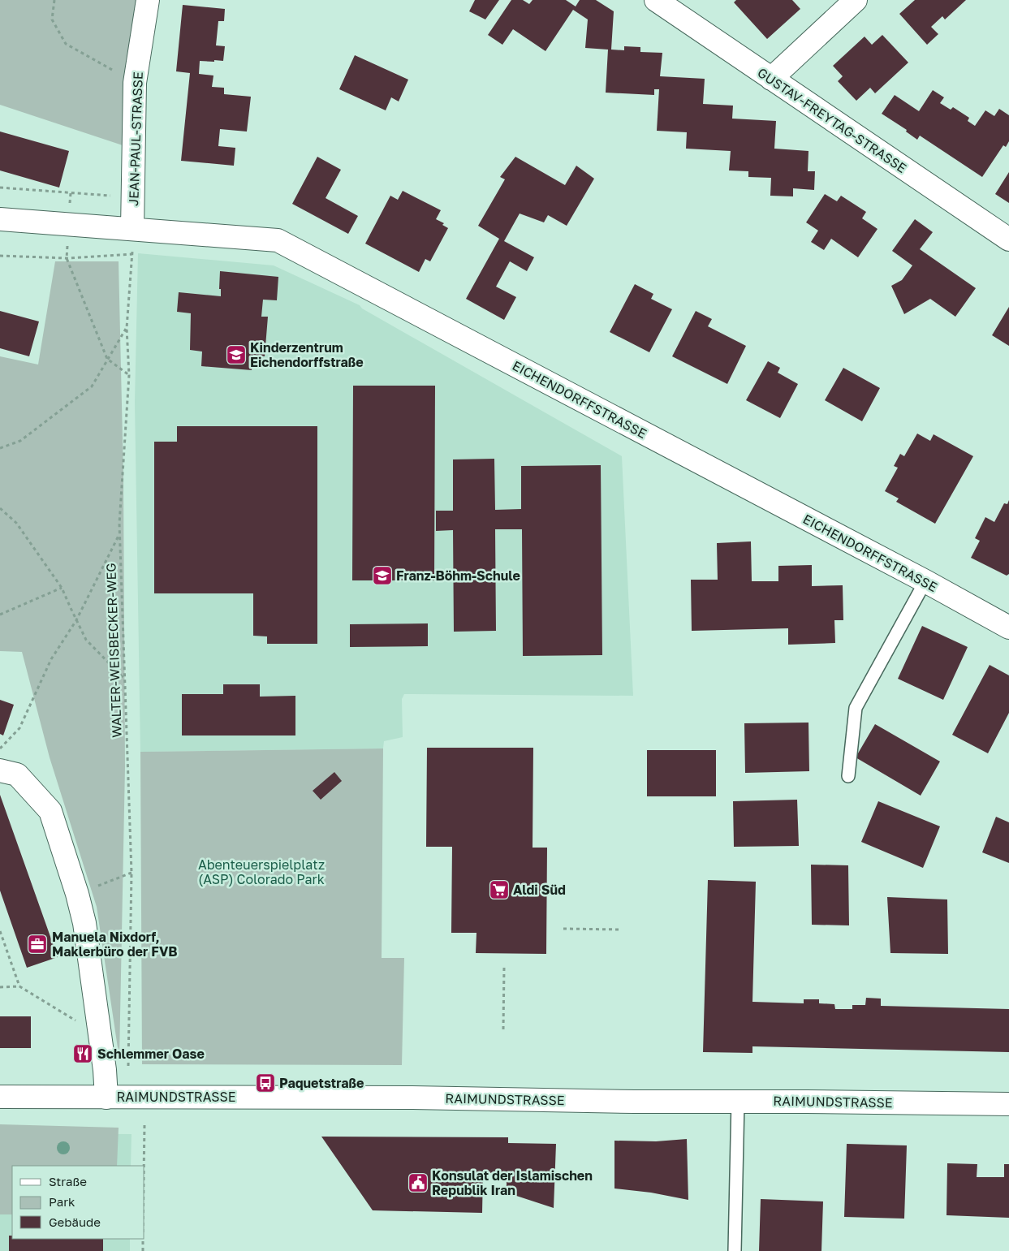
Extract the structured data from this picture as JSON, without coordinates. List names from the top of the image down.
{
  "streets": {
    "street": [
      "GUSTAV-FREYTAG-STRASSE",
      "JEAN-PAUL-STRASSE",
      "EICHENDORFFSTRASSE",
      "RAIMUNDSTRASSE"
    ],
    "path": ["WALTER-WEISBECKER-WEG"]
  },
  "crossings": [
    ["JEAN-PAUL-STRASSE", "EICHENDORFFSTRASSE"],
    ["JEAN-PAUL-STRASSE", "WALTER-WEISBECKER-WEG"],
    ["EICHENDORFFSTRASSE", "WALTER-WEISBECKER-WEG"]
  ],
  "parks": ["Abenteuerspielplatz (ASP) Colorado Park"],
  "places": {
    "school or university": ["Kinderzentrum Eichendorffstraße", "Franz-Böhm-Schule"],
    "supermarket": ["Aldi Süd"],
    "office": ["Manuela Nixdorf, Maklerbüro der FVB"],
    "restaurant": ["Schlemmer Oase"],
    "bus stop": ["Paquetstraße"],
    "public building": ["Konsulat der Islamischen Republik Iran"]
  },
  "legend": ["Straße", "Park", "Gebäude"]
}
